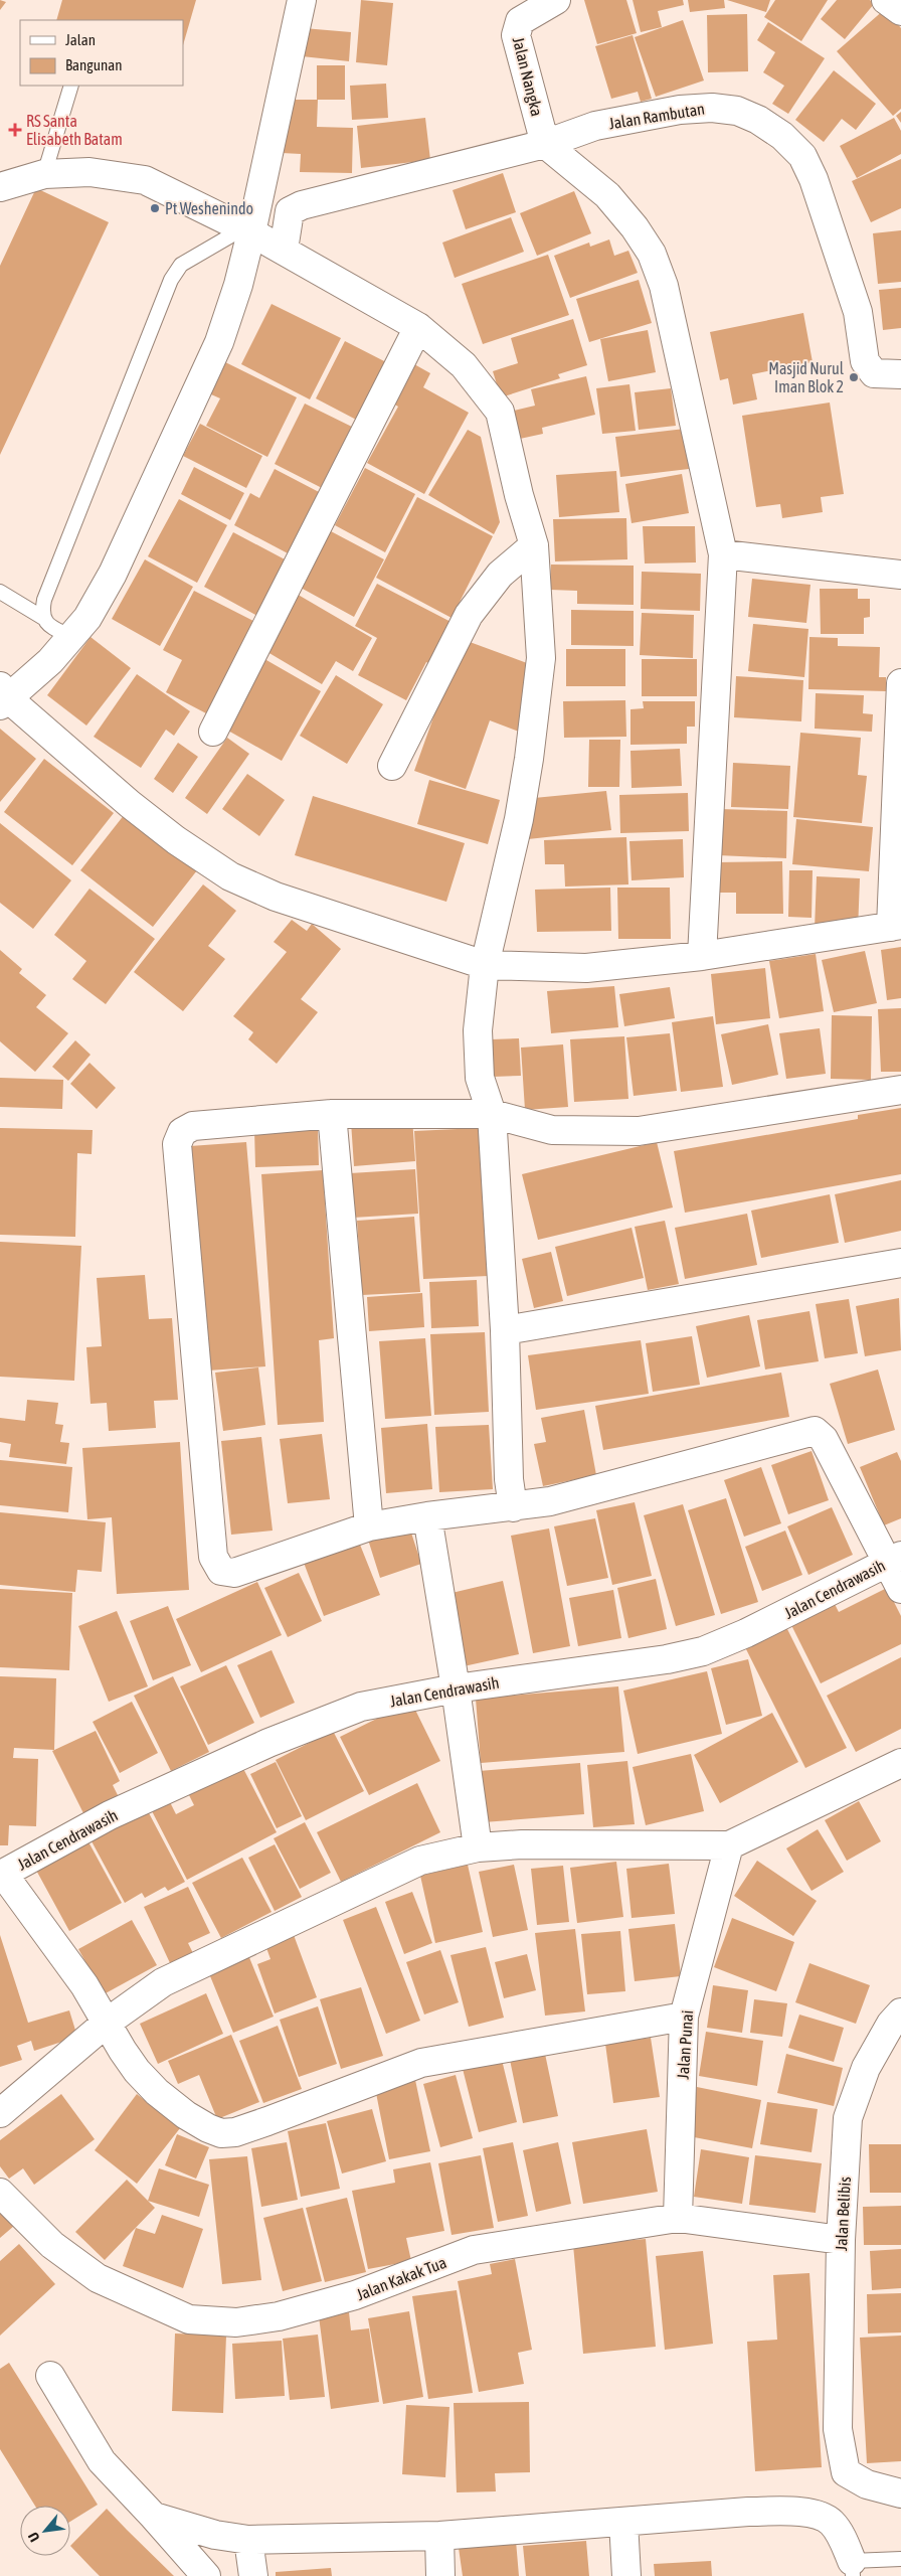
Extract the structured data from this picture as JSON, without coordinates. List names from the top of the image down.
{
  "streets": {
    "street": [
      "Jalan Nangka",
      "Jalan Rambutan",
      "Jalan Cendrawasih",
      "Jalan Punai",
      "Jalan Belibis",
      "Jalan Kakak Tua"
    ]
  },
  "crossings": [
    ["Jalan Nangka", "Jalan Rambutan"],
    ["Jalan Punai", "Jalan Kakak Tua"],
    ["Jalan Belibis", "Jalan Kakak Tua"]
  ],
  "places": {
    "health": ["RS Santa Elisabeth Batam"],
    "other": ["Pt Weshenindo", "Masjid Nurul Iman Blok 2"]
  },
  "legend": ["Jalan", "Bangunan"],
  "north": "bottom left"
}
